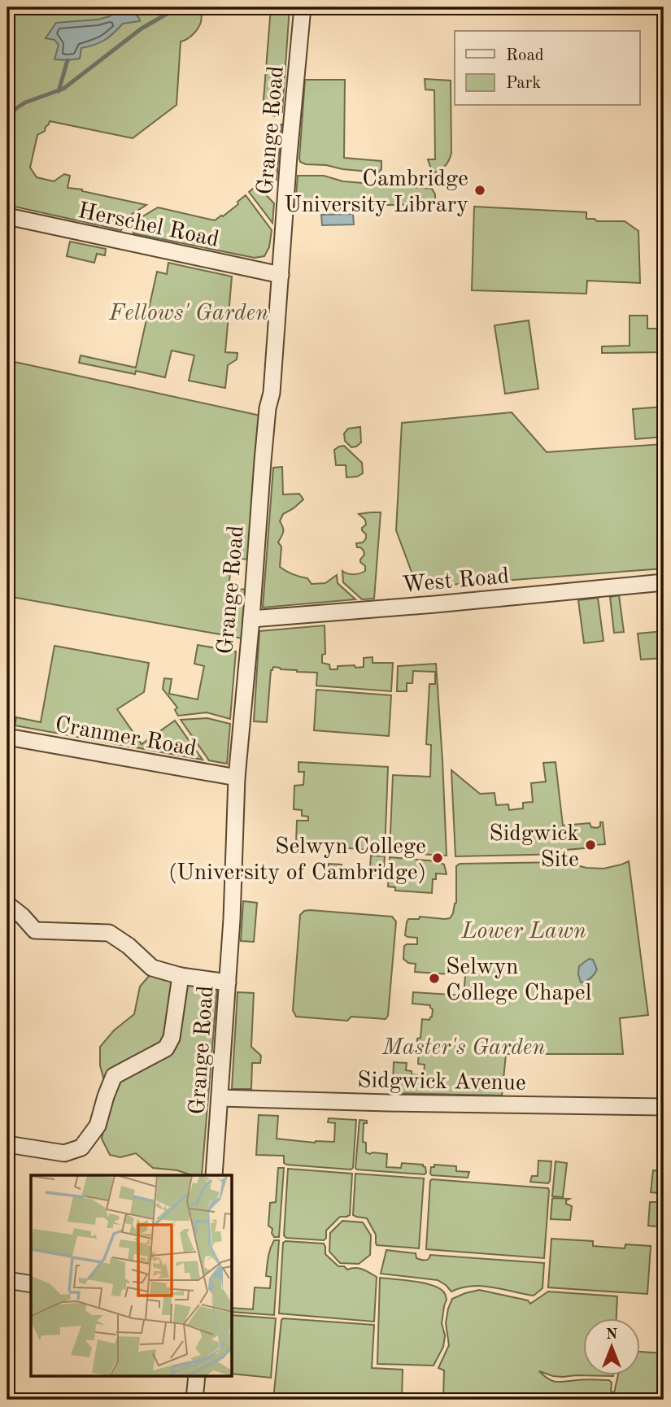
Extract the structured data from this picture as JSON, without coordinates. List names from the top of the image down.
{
  "streets": {
    "street": [
      "Grange Road",
      "Herschel Road",
      "West Road",
      "Cranmer Road",
      "Sidgwick Avenue"
    ]
  },
  "crossings": [
    ["Grange Road", "Herschel Road"],
    ["Grange Road", "West Road"],
    ["Grange Road", "Cranmer Road"],
    ["Grange Road", "Sidgwick Avenue"]
  ],
  "parks": ["Fellows' Garden", "Lower Lawn", "Master's Garden"],
  "places": [
    "Cambridge University Library",
    "Sidgwick Site",
    "Selwyn College (University of Cambridge)",
    "Selwyn College Chapel"
  ],
  "legend": ["Road", "Park"],
  "north": "top"
}
